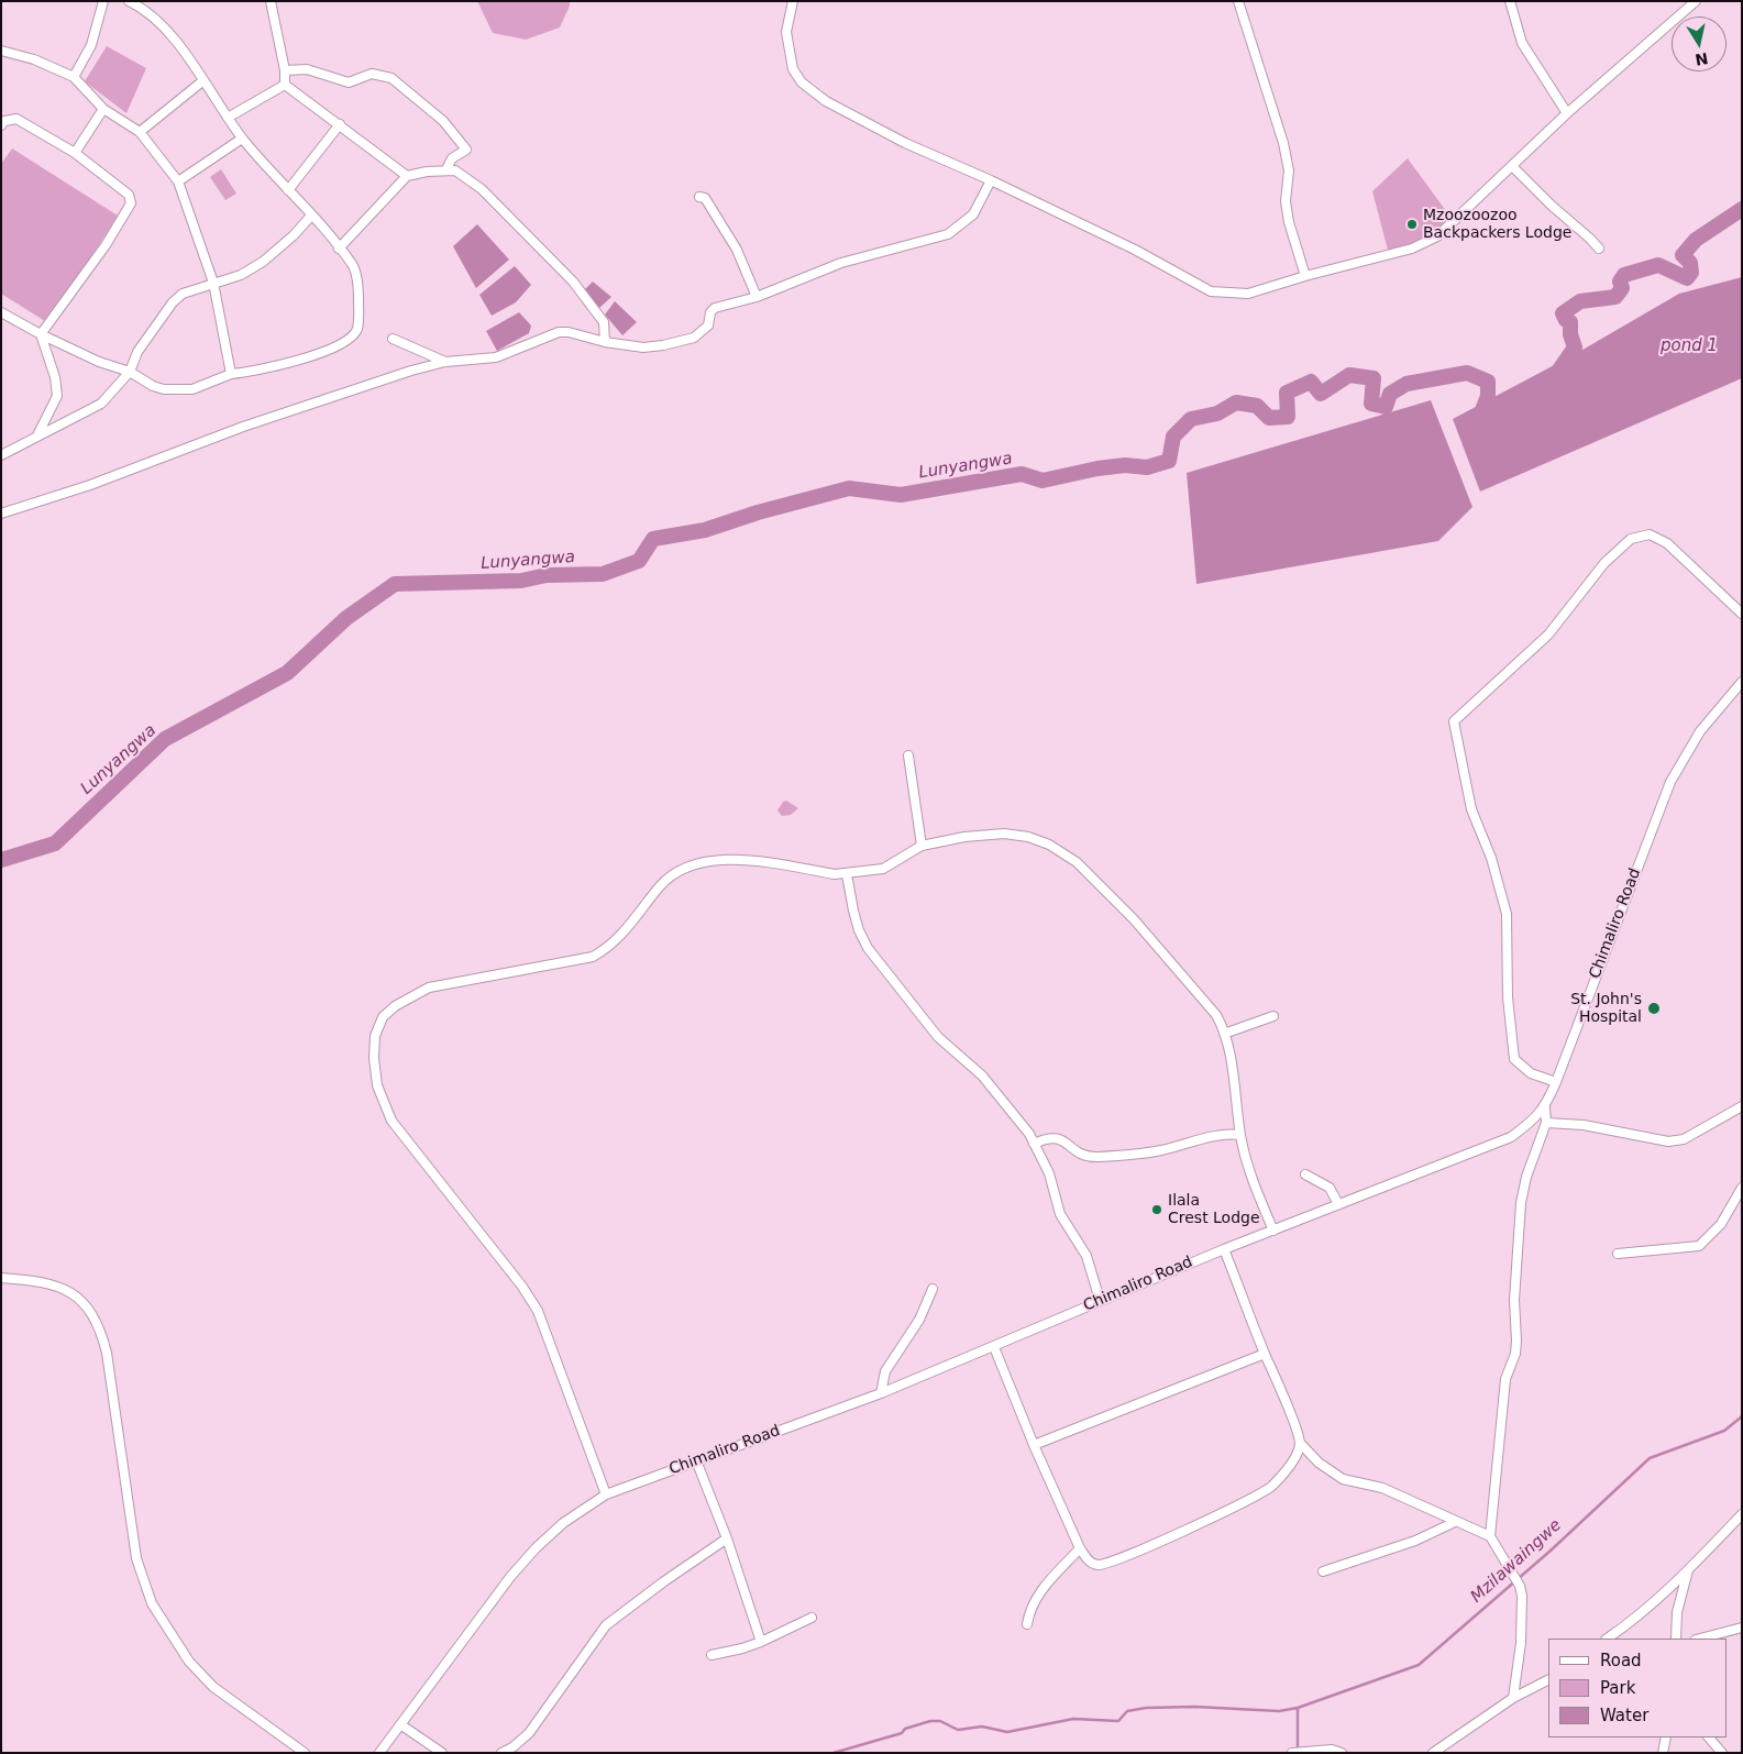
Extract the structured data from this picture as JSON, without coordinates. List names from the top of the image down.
{
  "streets": {
    "street": ["Chimaliro Road"]
  },
  "water": ["pond 1", "Lunyangwa", "Mzilawaingwe"],
  "places": ["Mzoozoozoo Backpackers Lodge", "St. John's Hospital", "Ilala Crest Lodge"],
  "legend": ["Road", "Park", "Water"],
  "north": "bottom"
}
